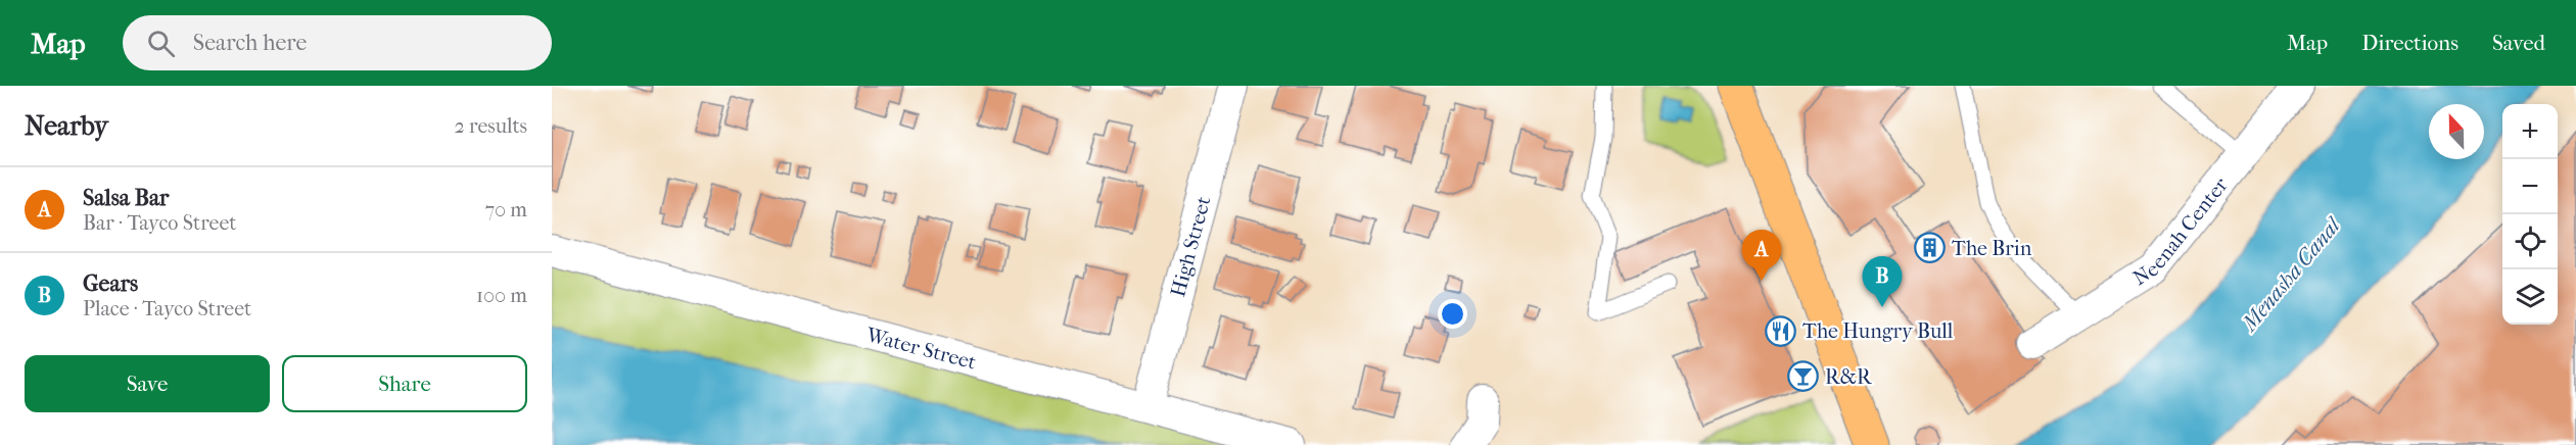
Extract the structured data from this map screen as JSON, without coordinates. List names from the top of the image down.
{
  "streets": {
    "street": ["Neenah Center", "High Street", "Water Street"]
  },
  "crossings": [
    ["High Street", "Water Street"]
  ],
  "water": ["Menasha Canal"],
  "places": {
    "building": ["The Brin"],
    "restaurant": ["The Hungry Bull"],
    "bar": ["R&R"]
  },
  "north": "top",
  "page": {
    "header": "Map",
    "search": "Search here",
    "nav": ["Map", "Directions", "Saved"],
    "heading": ["Nearby", "2 results"],
    "map_buttons": ["+", "−"],
    "list": [
      {
        "mark": "A",
        "name": "Salsa Bar",
        "note": "Bar · Tayco Street",
        "value": "70 m"
      },
      {
        "mark": "B",
        "name": "Gears",
        "note": "Place · Tayco Street",
        "value": "100 m"
      }
    ],
    "pins": ["A", "B"],
    "buttons": ["Save", "Share"]
  }
}
